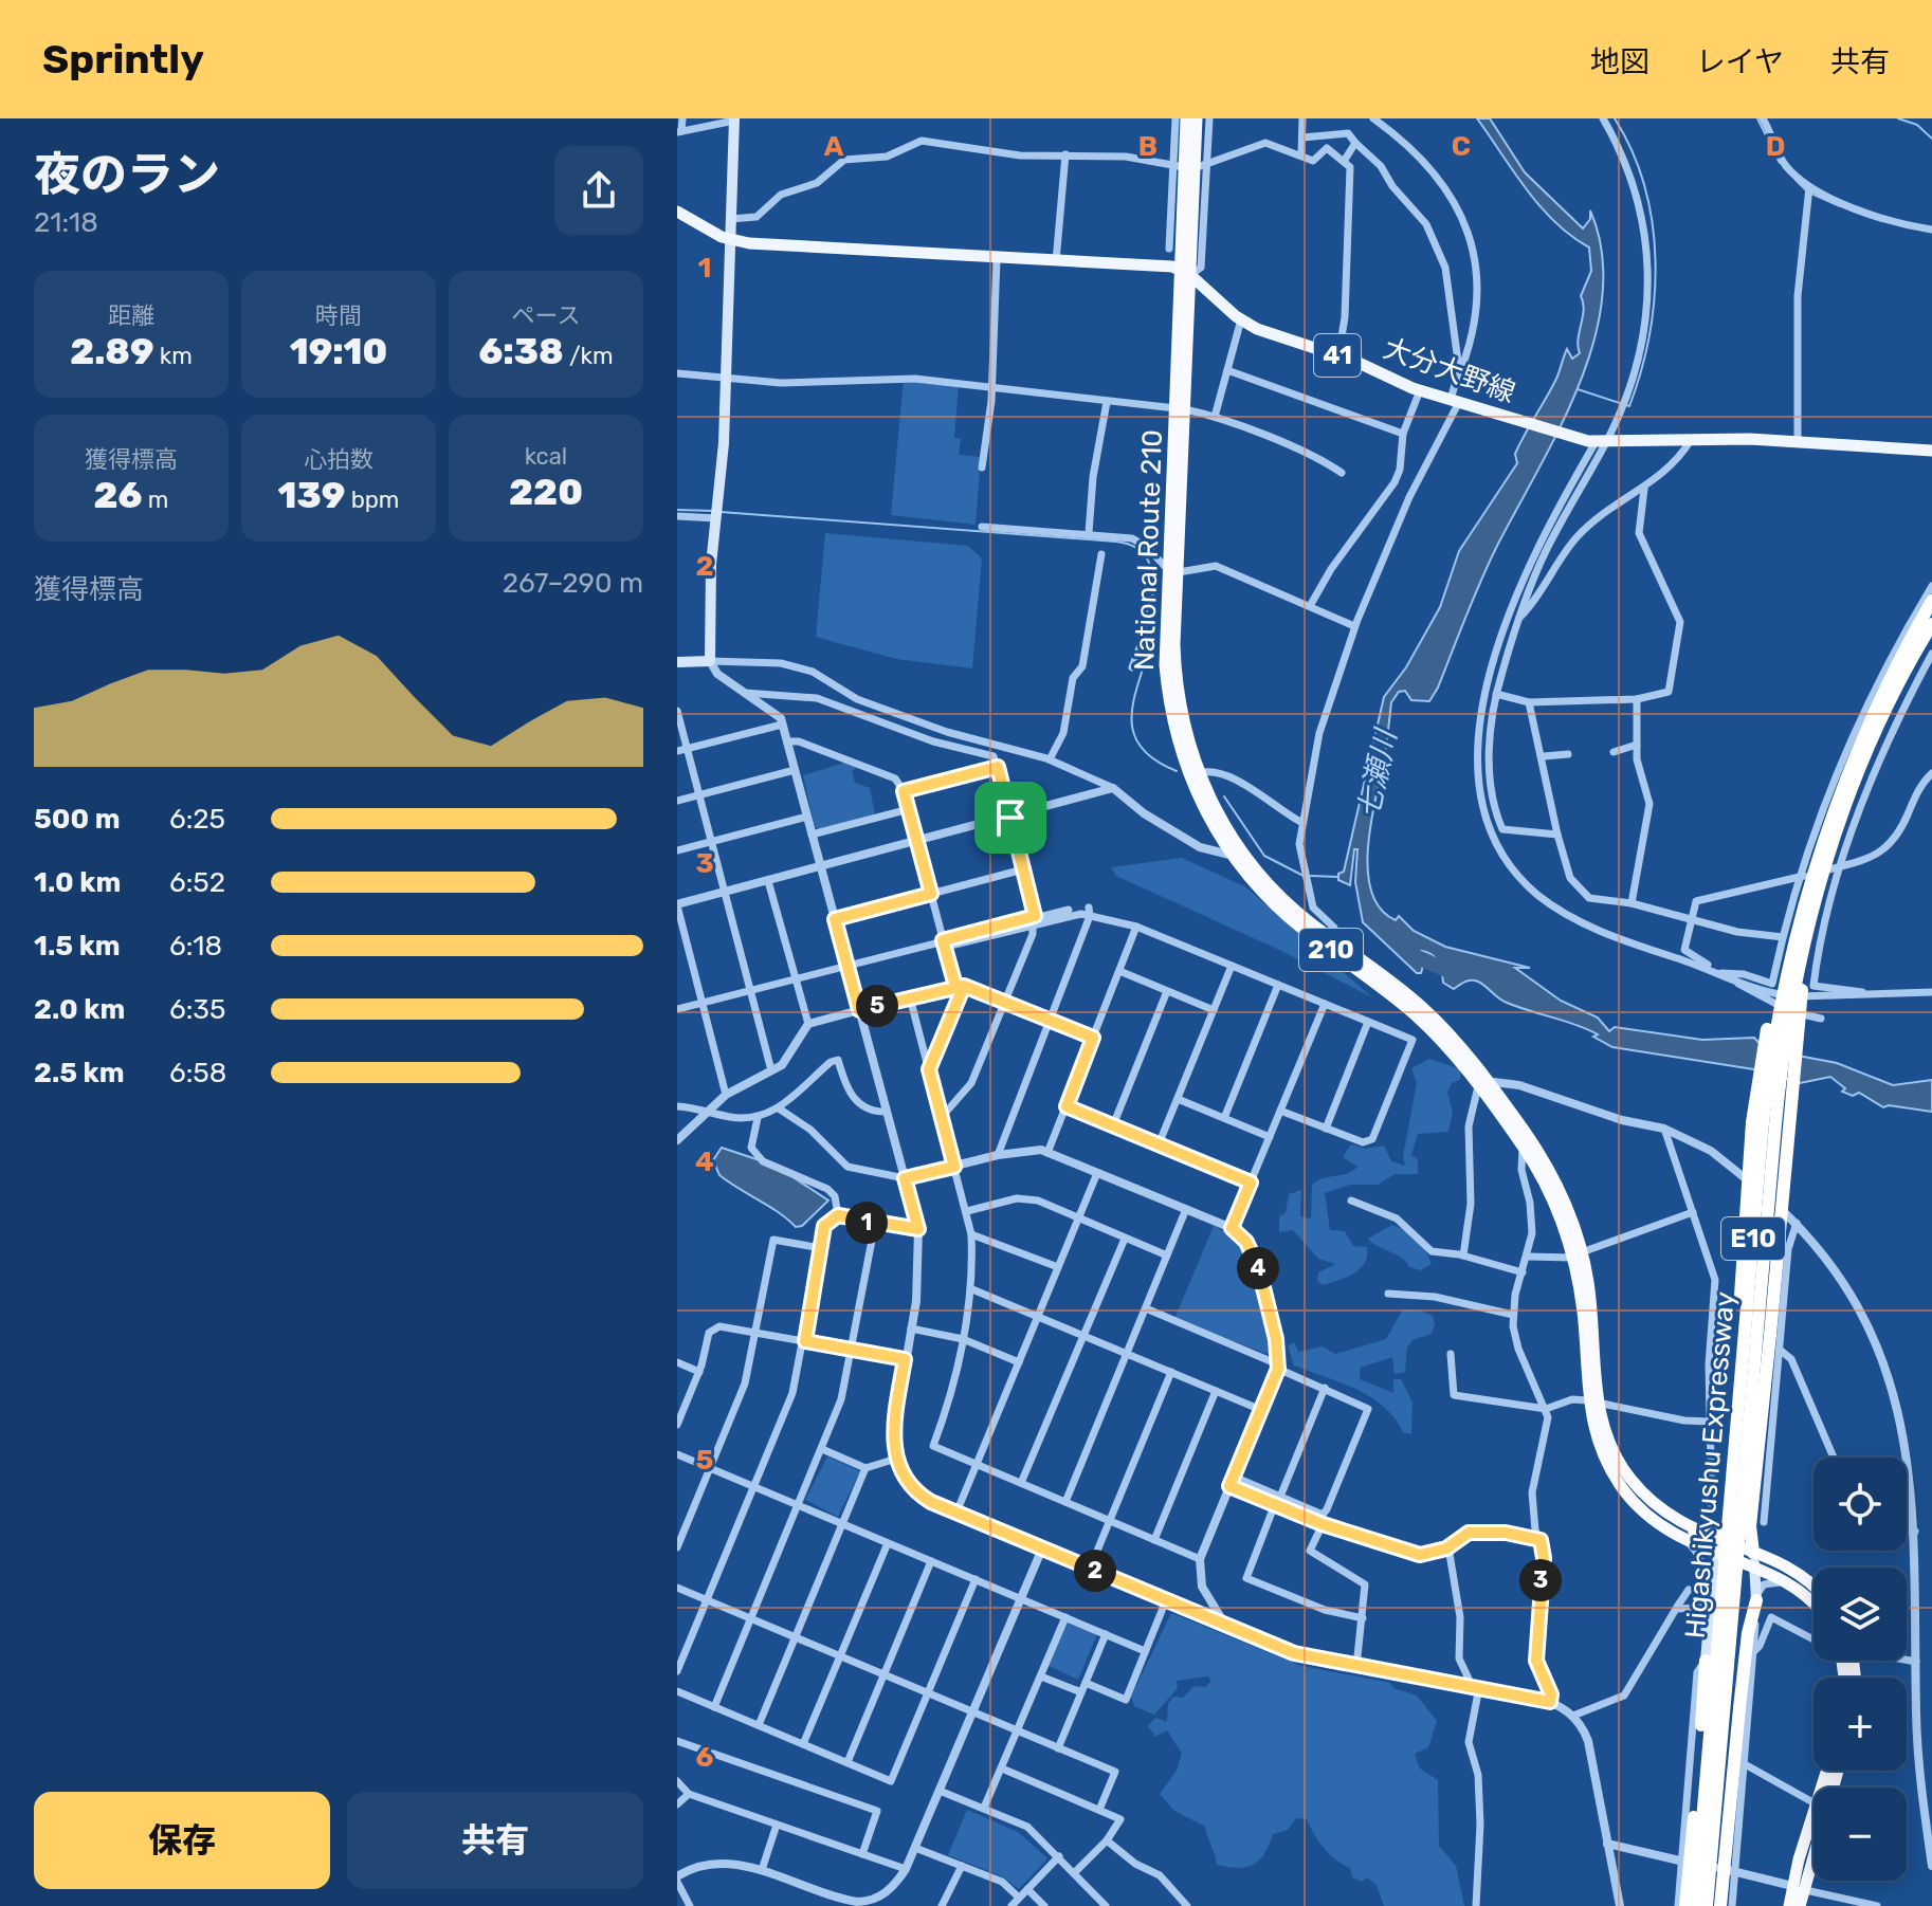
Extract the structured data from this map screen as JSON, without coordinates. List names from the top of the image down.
{
  "streets": {
    "highway": [
      "National Route 210",
      "210",
      "E10",
      "Higashikyushu Expressway"
    ],
    "main road": ["41", "大分大野線"]
  },
  "crossings": [
    ["大分大野線", "National Route 210"]
  ],
  "water": ["七瀬川"],
  "page": {
    "header": "Sprintly",
    "nav": ["地図", "レイヤ", "共有"],
    "heading": ["夜のラン", "21:18"],
    "stats": [
      ["距離", "2.89 km"],
      ["時間", "19:10"],
      ["ペース", "6:38 /km"],
      ["獲得標高", "26 m"],
      ["心拍数", "139 bpm"],
      ["kcal", "220"]
    ],
    "chart": ["獲得標高", "267–290 m"],
    "list": [
      {
        "name": "500 m",
        "note": "6:25"
      },
      {
        "name": "1.0 km",
        "note": "6:52"
      },
      {
        "name": "1.5 km",
        "note": "6:18"
      },
      {
        "name": "2.0 km",
        "note": "6:35"
      },
      {
        "name": "2.5 km",
        "note": "6:58"
      }
    ],
    "pins": [
      "5",
      "1",
      "4",
      "2",
      "3"
    ],
    "map_buttons": ["+", "−"],
    "buttons": ["保存", "共有"]
  },
  "grid": {
    "columns": [
      "A",
      "B",
      "C",
      "D"
    ],
    "rows": [
      "1",
      "2",
      "3",
      "4",
      "5",
      "6"
    ]
  }
}
